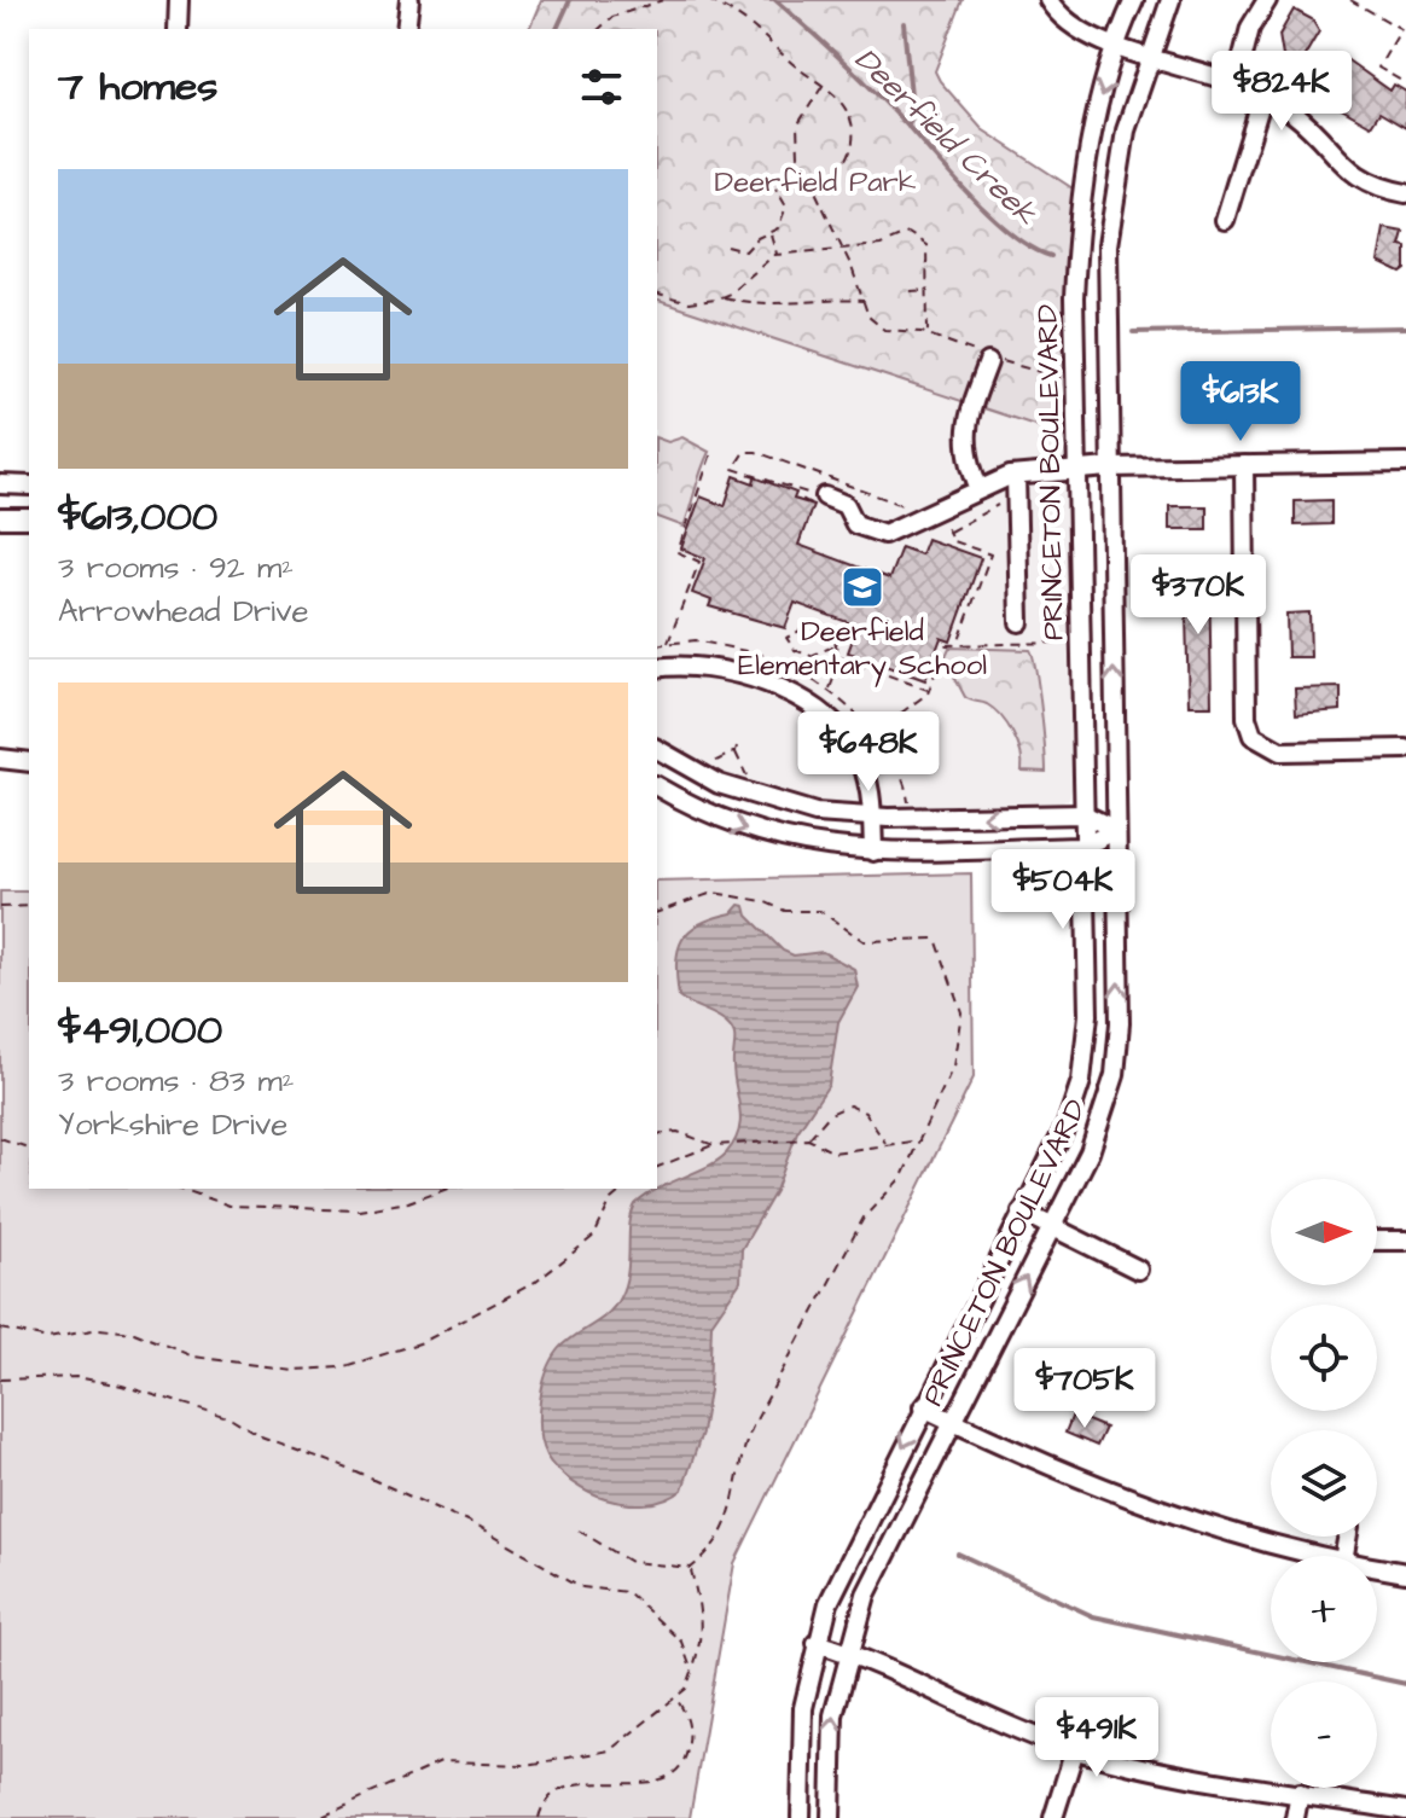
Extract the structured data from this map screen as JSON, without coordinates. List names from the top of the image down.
{
  "streets": {
    "street": ["PRINCETON BOULEVARD"]
  },
  "water": ["Deerfield Creek"],
  "parks": ["Deerfield Park"],
  "places": {
    "school or university": ["Deerfield Elementary School"]
  },
  "north": "right",
  "page": {
    "heading": "7 homes",
    "price": [
      "$824K",
      "$613K",
      "$370K",
      "$648K",
      "$504K",
      "$705K",
      "$491K"
    ],
    "list": [
      {
        "name": "$613,000",
        "note": "3 rooms · 92 m² · Arrowhead Drive"
      },
      {
        "name": "$491,000",
        "note": "3 rooms · 83 m² · Yorkshire Drive"
      }
    ],
    "map_buttons": ["+", "−"]
  }
}
